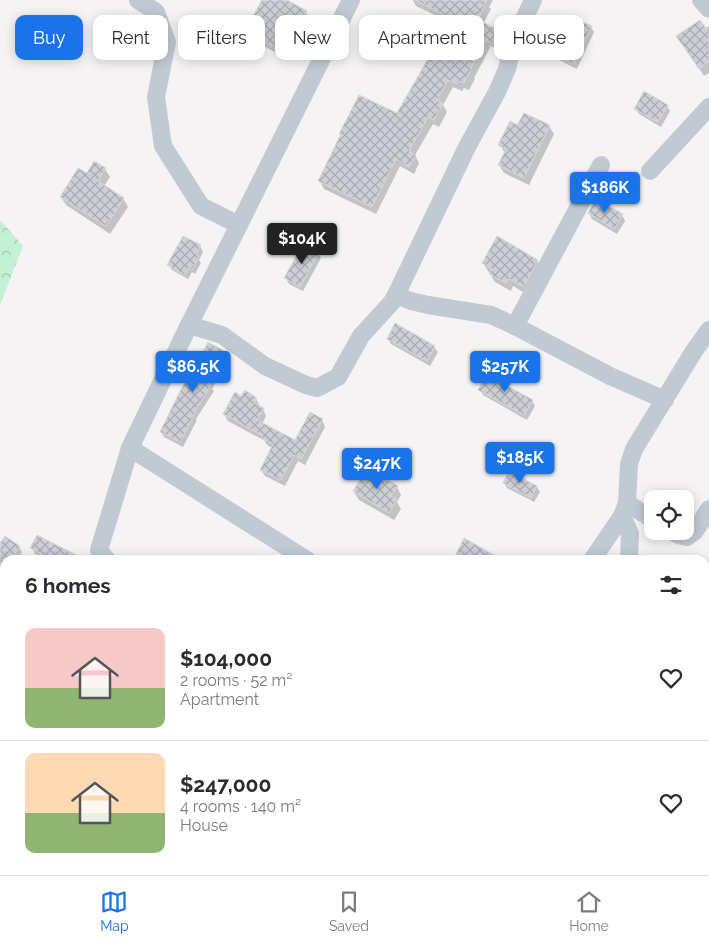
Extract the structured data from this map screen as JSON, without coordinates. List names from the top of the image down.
{
  "page": {
    "chip": [
      "Buy",
      "Rent",
      "Filters",
      "New",
      "Apartment",
      "House"
    ],
    "price": [
      "$186K",
      "$104K",
      "$86.5K",
      "$257K",
      "$185K",
      "$247K"
    ],
    "heading": "6 homes",
    "list": [
      {
        "name": "$104,000",
        "note": "2 rooms · 52 m² · Apartment"
      },
      {
        "name": "$247,000",
        "note": "4 rooms · 140 m² · House"
      }
    ],
    "tabs": ["Map", "Saved", "Home"]
  }
}
